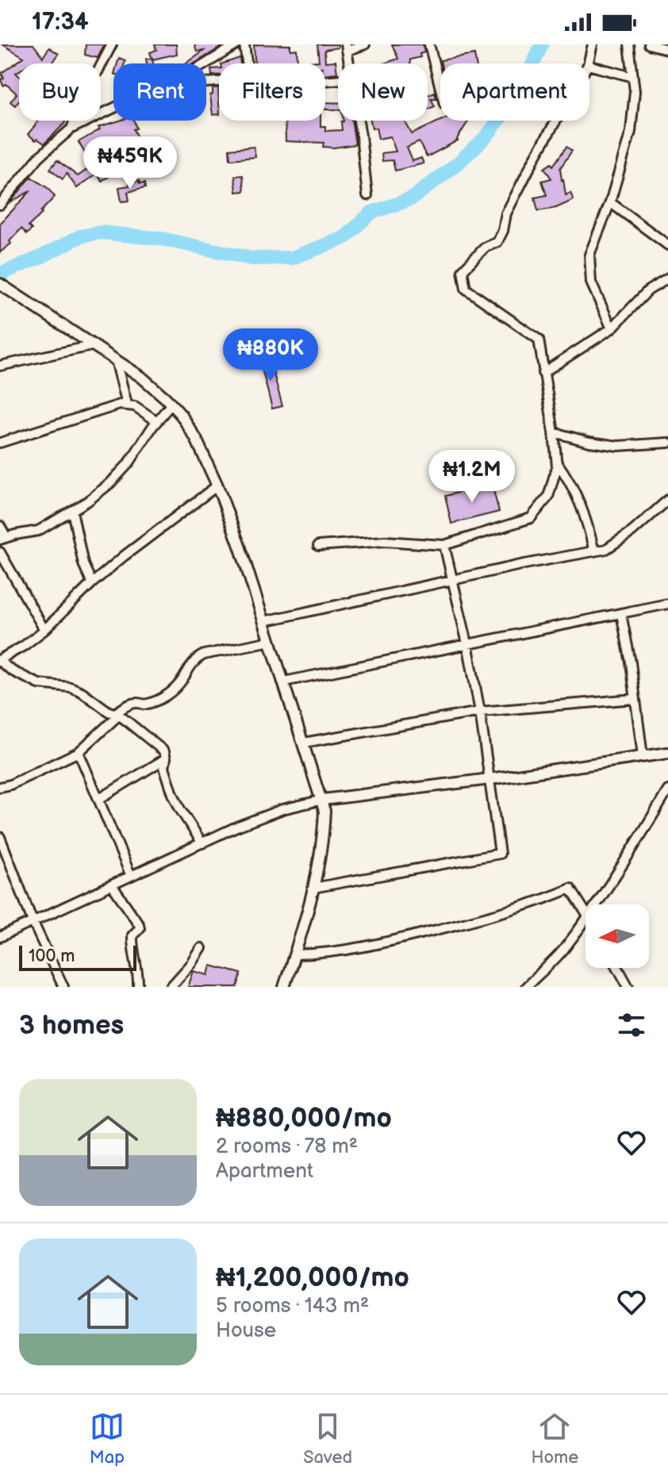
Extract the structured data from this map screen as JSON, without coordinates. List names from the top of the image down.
{
  "scale_bar": "100 m",
  "north": "left",
  "page": {
    "status": "17:34",
    "chip": [
      "Buy",
      "Rent",
      "Filters",
      "New",
      "Apartment"
    ],
    "price": ["₦459K", "₦880K", "₦1.2M"],
    "scale": "100 m",
    "heading": "3 homes",
    "list": [
      {
        "name": "₦880,000/mo",
        "note": "2 rooms · 78 m² · Apartment"
      },
      {
        "name": "₦1,200,000/mo",
        "note": "5 rooms · 143 m² · House"
      }
    ],
    "tabs": ["Map", "Saved", "Home"]
  }
}
